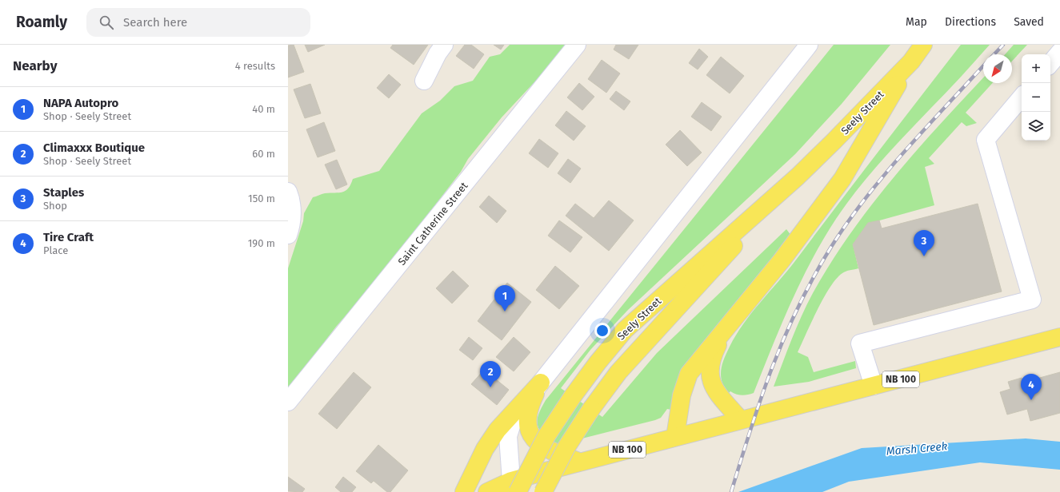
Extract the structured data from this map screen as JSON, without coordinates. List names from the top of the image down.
{
  "streets": {
    "main road": ["Seely Street", "NB 100"],
    "street": ["Saint Catherine Street"]
  },
  "crossings": [
    ["Seely Street", "NB 100"]
  ],
  "water": ["Marsh Creek"],
  "north": "bottom left",
  "page": {
    "header": "Roamly",
    "search": "Search here",
    "nav": ["Map", "Directions", "Saved"],
    "heading": ["Nearby", "4 results"],
    "map_buttons": ["+", "−"],
    "list": [
      {
        "mark": "1",
        "name": "NAPA Autopro",
        "note": "Shop · Seely Street",
        "value": "40 m"
      },
      {
        "mark": "2",
        "name": "Climaxxx Boutique",
        "note": "Shop · Seely Street",
        "value": "60 m"
      },
      {
        "mark": "3",
        "name": "Staples",
        "note": "Shop",
        "value": "150 m"
      },
      {
        "mark": "4",
        "name": "Tire Craft",
        "note": "Place",
        "value": "190 m"
      }
    ],
    "pins": [
      "3",
      "1",
      "2",
      "4"
    ]
  }
}
